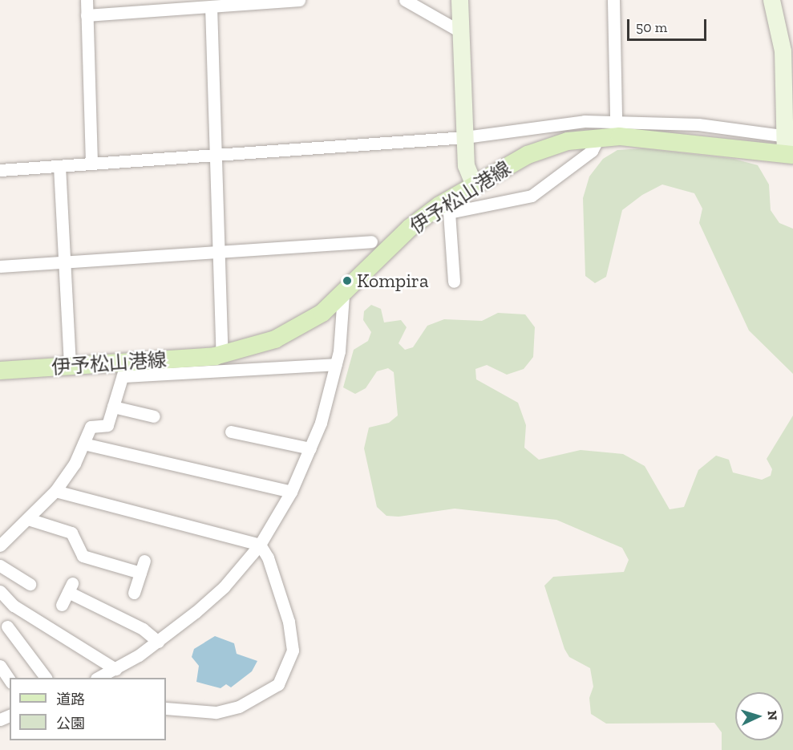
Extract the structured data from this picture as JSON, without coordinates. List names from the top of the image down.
{
  "streets": {
    "main road": ["伊予松山港線"]
  },
  "places": ["Kompira"],
  "legend": ["道路", "公園"],
  "scale_bar": "50 m",
  "north": "right"
}
